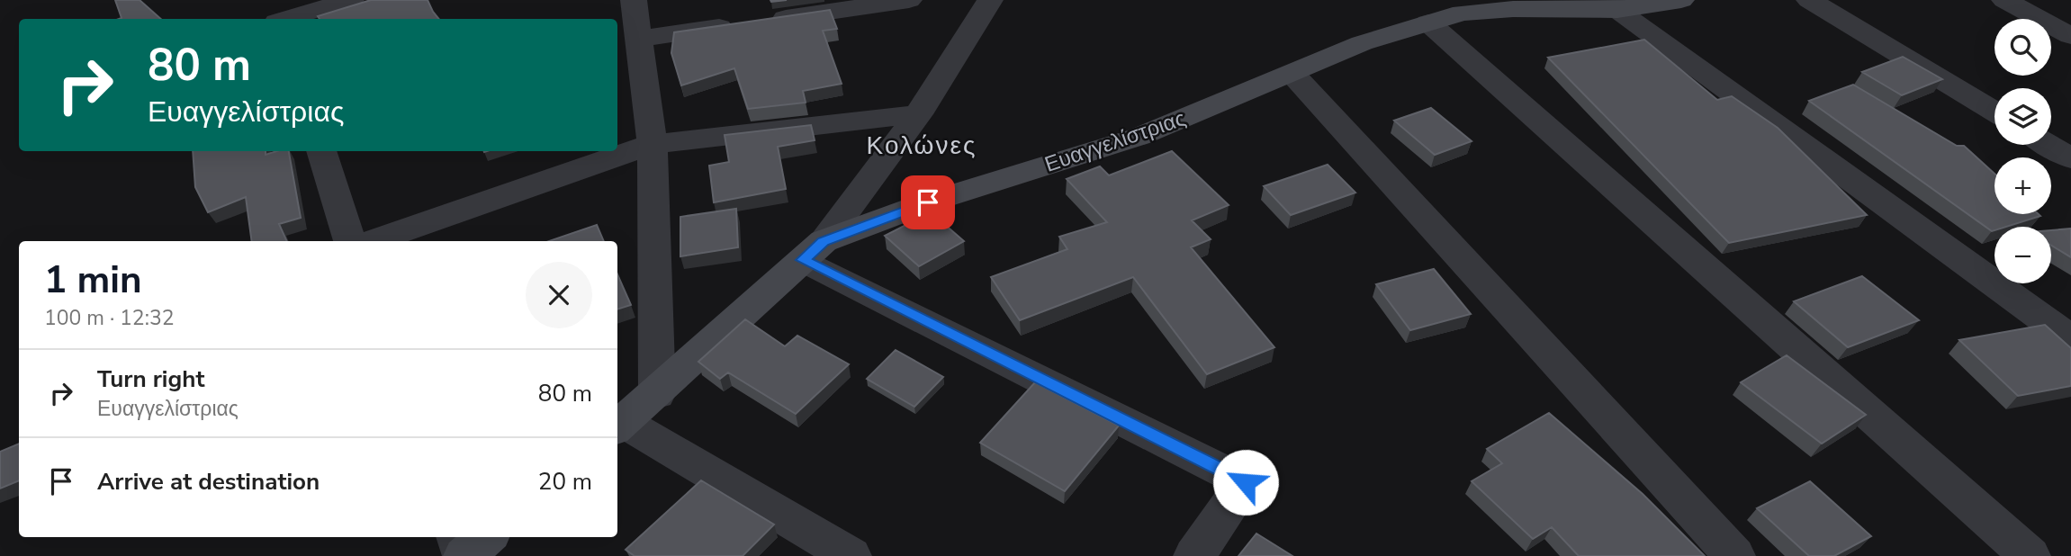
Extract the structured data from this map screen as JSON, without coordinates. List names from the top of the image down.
{
  "streets": {
    "street": ["Ευαγγελίστριας"]
  },
  "districts": ["Κολώνες"],
  "page": {
    "map_buttons": ["+", "−"],
    "turn": ["80 m", "Ευαγγελίστριας"],
    "heading": ["1 min", "100 m · 12:32"],
    "list": [
      {
        "name": "Turn right",
        "note": "Ευαγγελίστριας",
        "value": "80 m"
      },
      {
        "name": "Arrive at destination",
        "value": "20 m"
      }
    ]
  }
}
